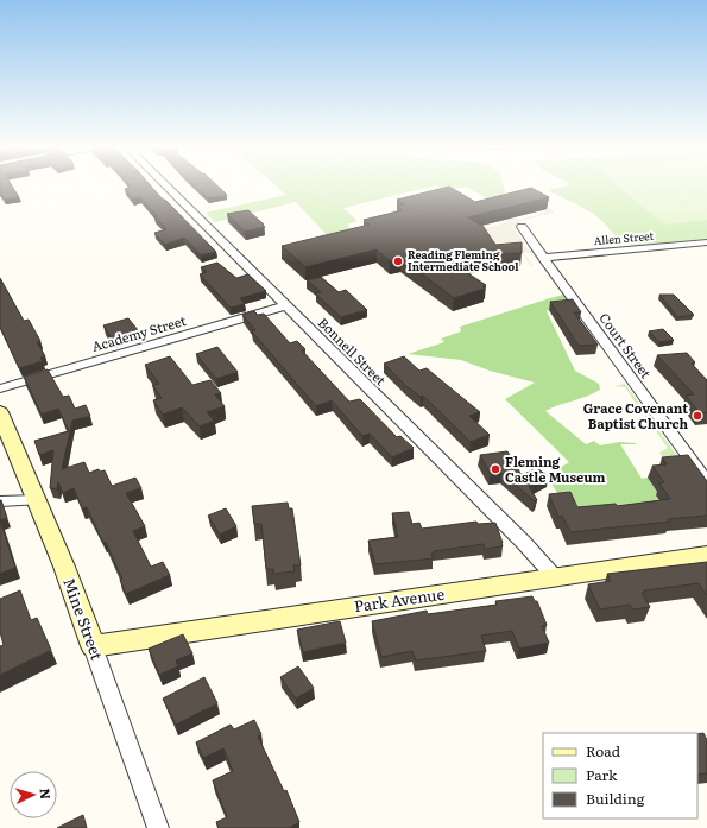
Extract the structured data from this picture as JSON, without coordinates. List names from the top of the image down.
{
  "streets": {
    "street": [
      "Allen Street",
      "Academy Street",
      "Court Street",
      "Bonnell Street",
      "Park Avenue",
      "Mine Street"
    ]
  },
  "crossings": [
    ["Allen Street", "Court Street"],
    ["Academy Street", "Bonnell Street"],
    ["Bonnell Street", "Park Avenue"],
    ["Park Avenue", "Mine Street"]
  ],
  "places": ["Reading Fleming Intermediate School", "Grace Covenant Baptist Church", "Fleming Castle Museum"],
  "legend": ["Road", "Park", "Building"],
  "north": "right"
}
